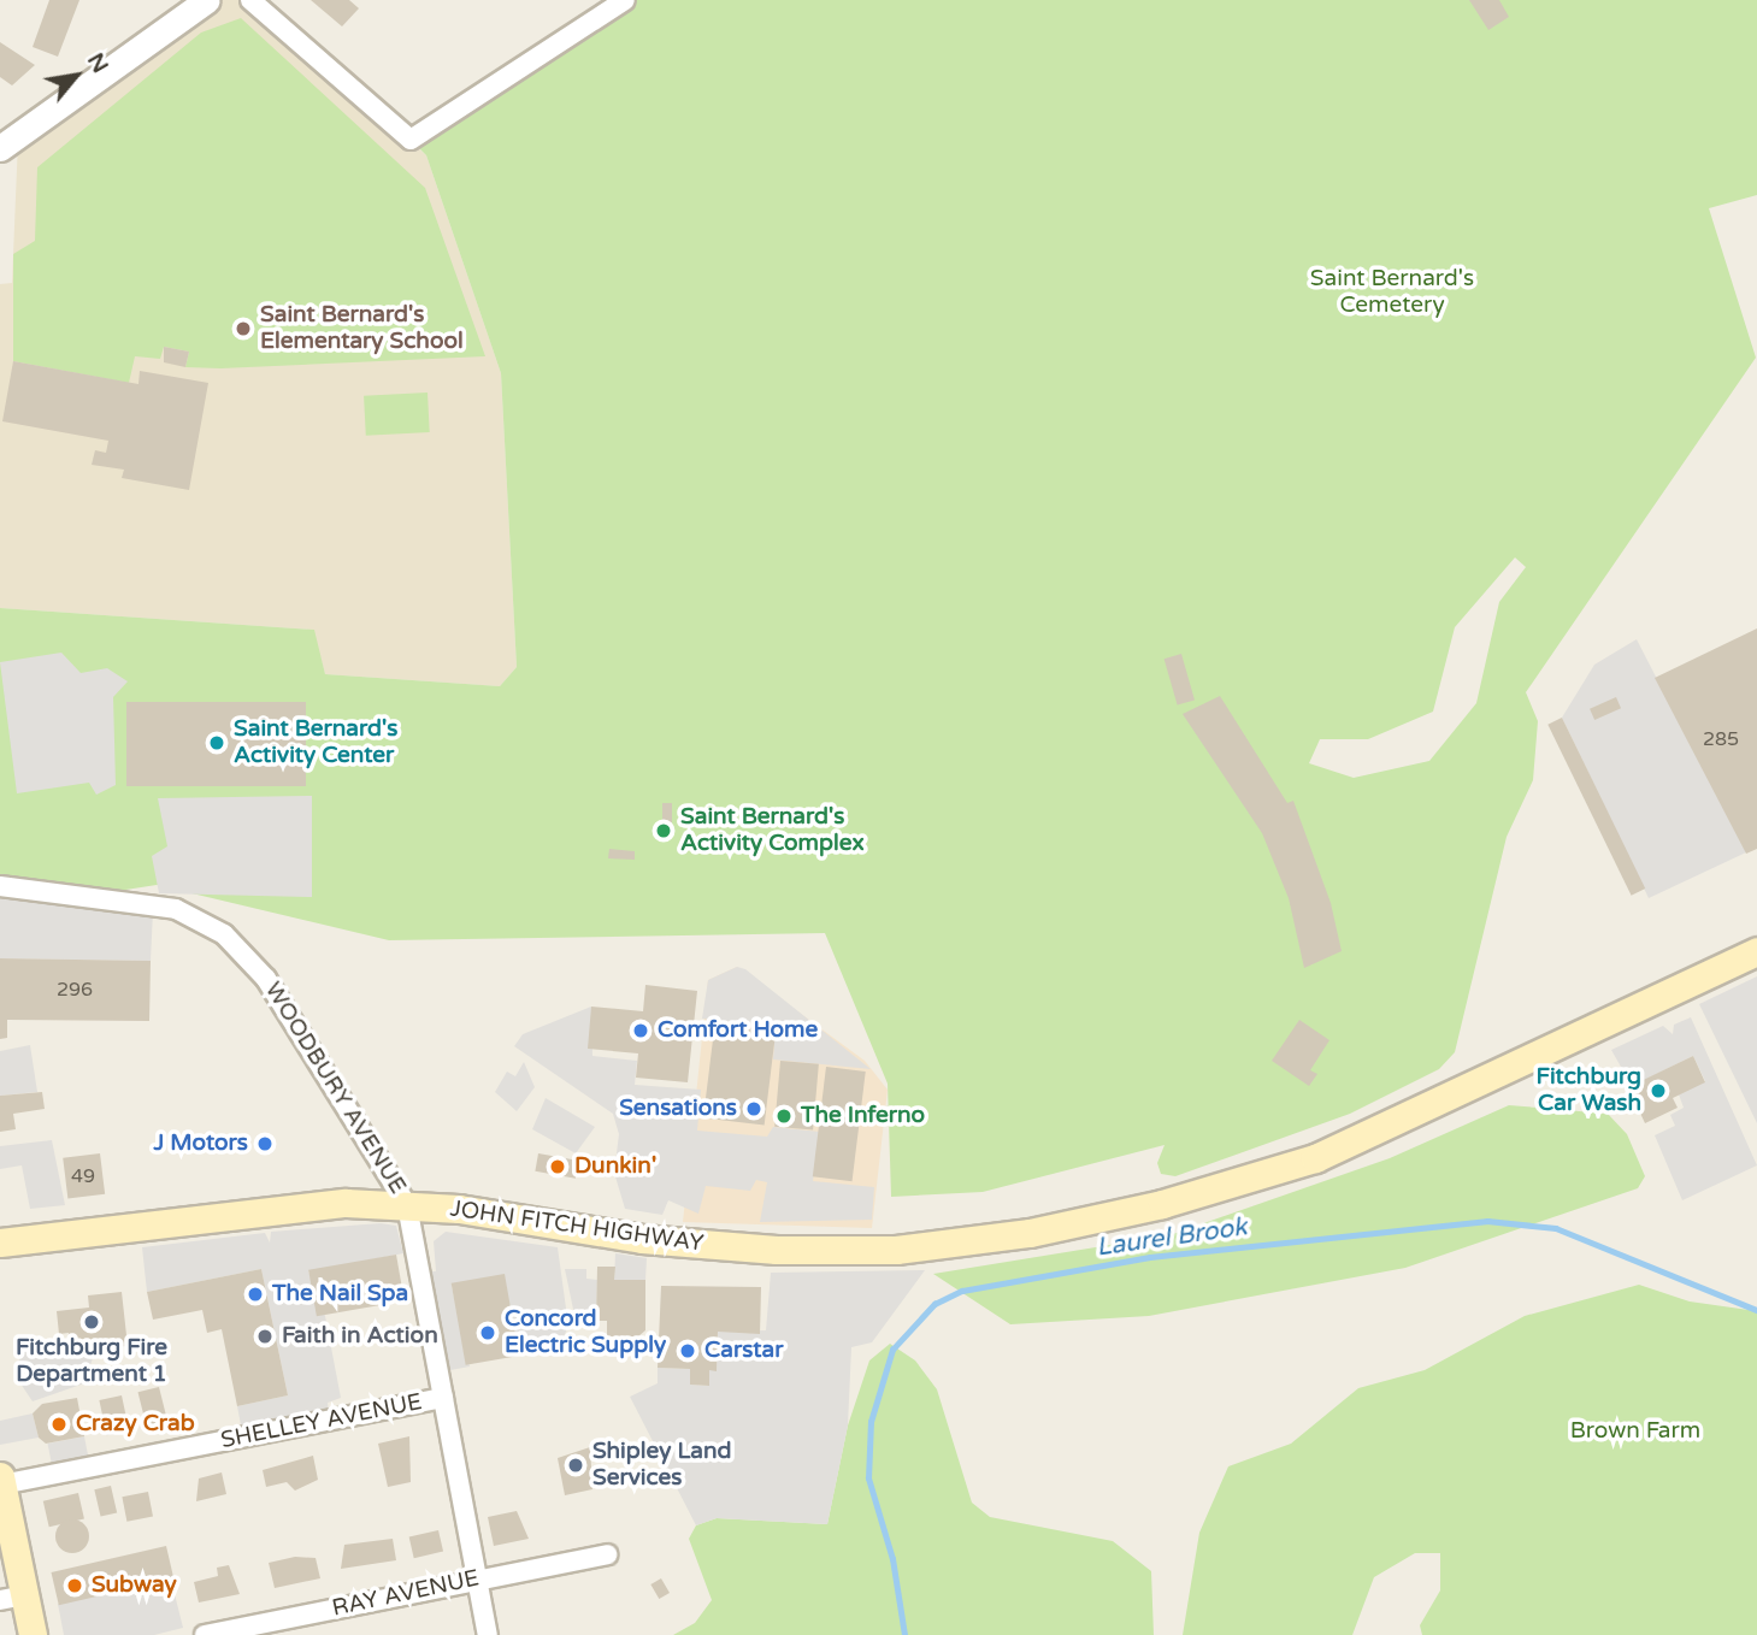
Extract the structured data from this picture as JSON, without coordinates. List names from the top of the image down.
{
  "streets": {
    "main road": ["JOHN FITCH HIGHWAY"],
    "street": ["WOODBURY AVENUE", "SHELLEY AVENUE", "RAY AVENUE"]
  },
  "crossings": [
    ["WOODBURY AVENUE", "JOHN FITCH HIGHWAY"],
    ["WOODBURY AVENUE", "SHELLEY AVENUE"],
    ["WOODBURY AVENUE", "RAY AVENUE"]
  ],
  "water": ["Laurel Brook"],
  "parks": ["Saint Bernard's Cemetery", "Brown Farm"],
  "places": [
    "Saint Bernard's Elementary School",
    "Saint Bernard's Activity Center",
    "Saint Bernard's Activity Complex",
    "Comfort Home",
    "Fitchburg Car Wash",
    "Sensations",
    "The Inferno",
    "J Motors",
    "Dunkin'",
    "The Nail Spa",
    "Fitchburg Fire Department 1",
    "Concord Electric Supply",
    "Faith in Action",
    "Carstar",
    "Crazy Crab",
    "Shipley Land Services",
    "Subway"
  ],
  "house_numbers": ["285", "296", "49"],
  "north": "top right"
}
